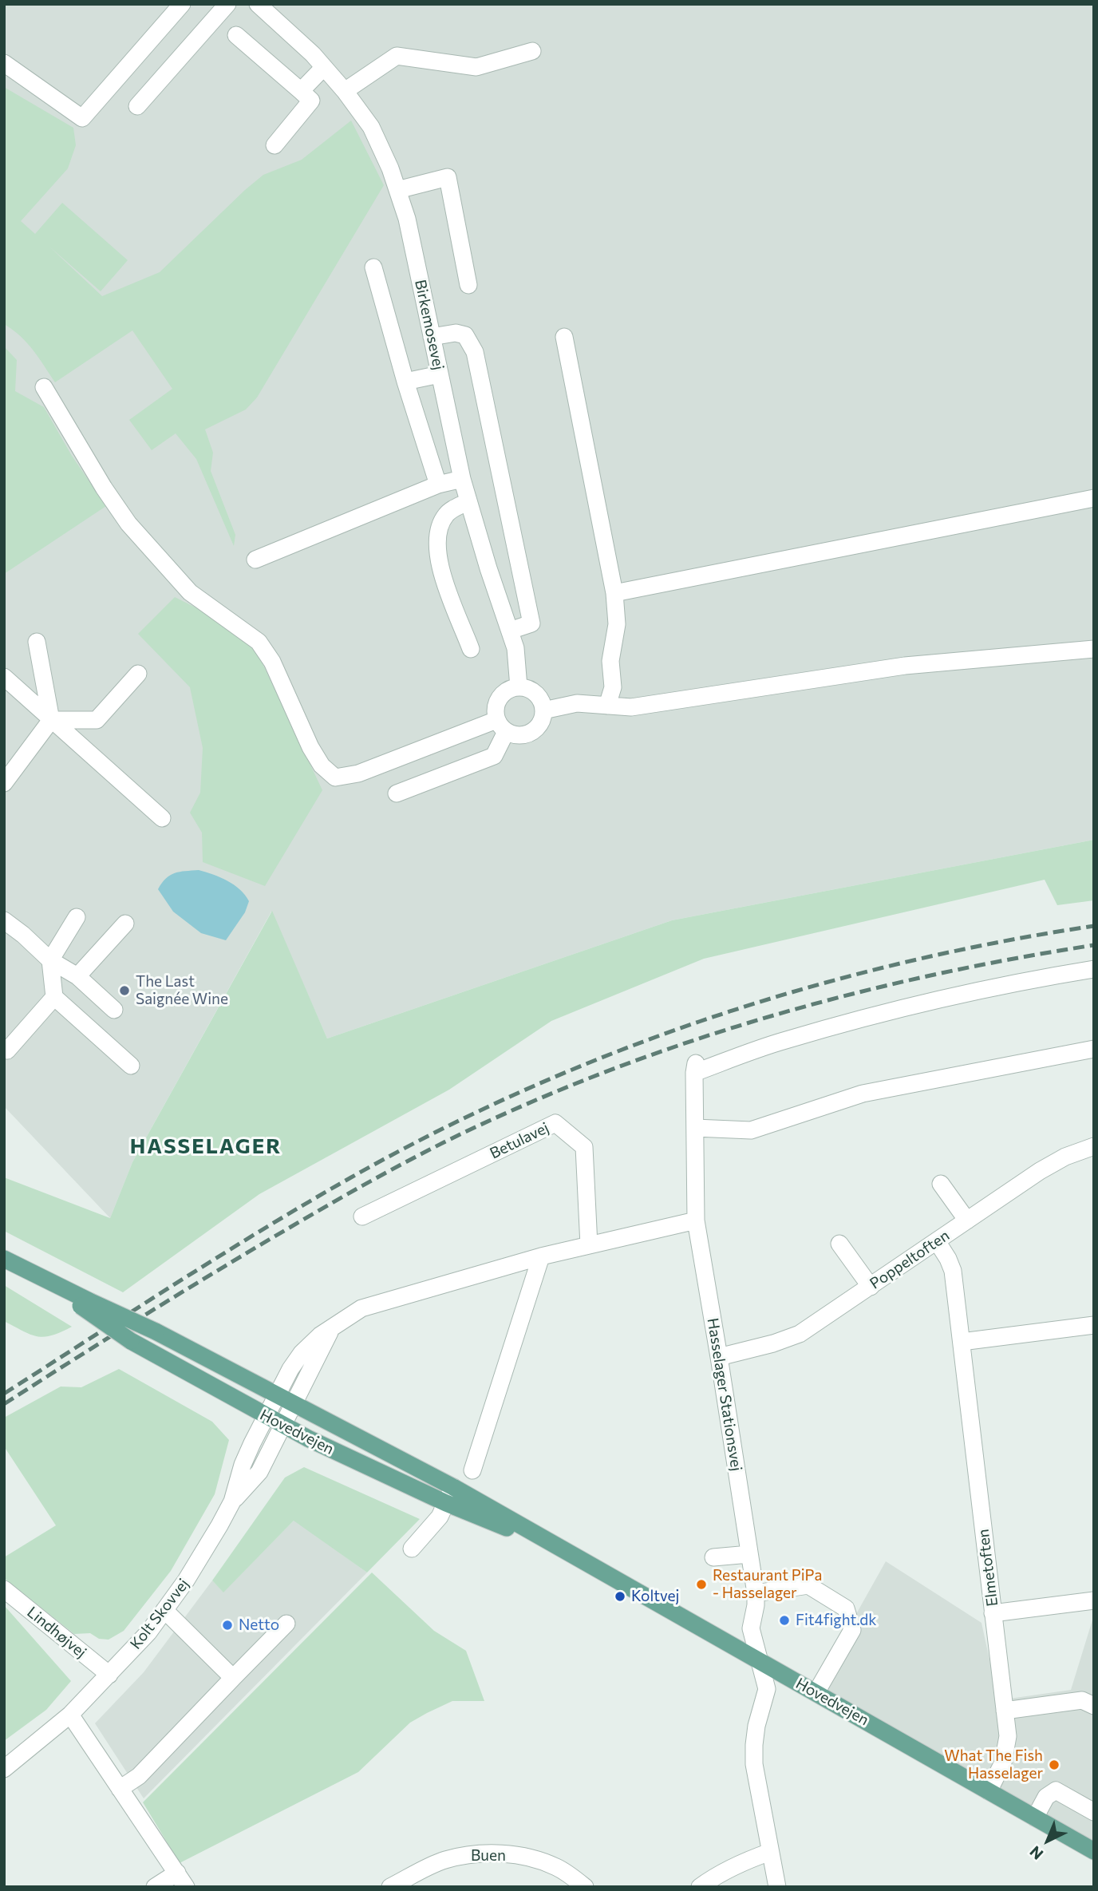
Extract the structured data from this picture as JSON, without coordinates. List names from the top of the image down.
{
  "streets": {
    "main road": ["Hovedvejen"],
    "street": [
      "Birkemosevej",
      "Betulavej",
      "Poppeltoften",
      "Hasselager Stationsvej",
      "Elmetoften",
      "Kolt Skovvej",
      "Lindhøjvej",
      "Buen"
    ]
  },
  "crossings": [
    ["Poppeltoften", "Hasselager Stationsvej"],
    ["Poppeltoften", "Elmetoften"],
    ["Hasselager Stationsvej", "Hovedvejen"],
    ["Hovedvejen", "Elmetoften"],
    ["Hovedvejen", "Kolt Skovvej"],
    ["Kolt Skovvej", "Lindhøjvej"]
  ],
  "districts": ["HASSELAGER"],
  "places": [
    "The Last Saignée Wine",
    "Restaurant PiPa - Hasselager",
    "Koltvej",
    "Fit4fight.dk",
    "Netto",
    "What The Fish Hasselager"
  ],
  "north": "bottom left"
}
